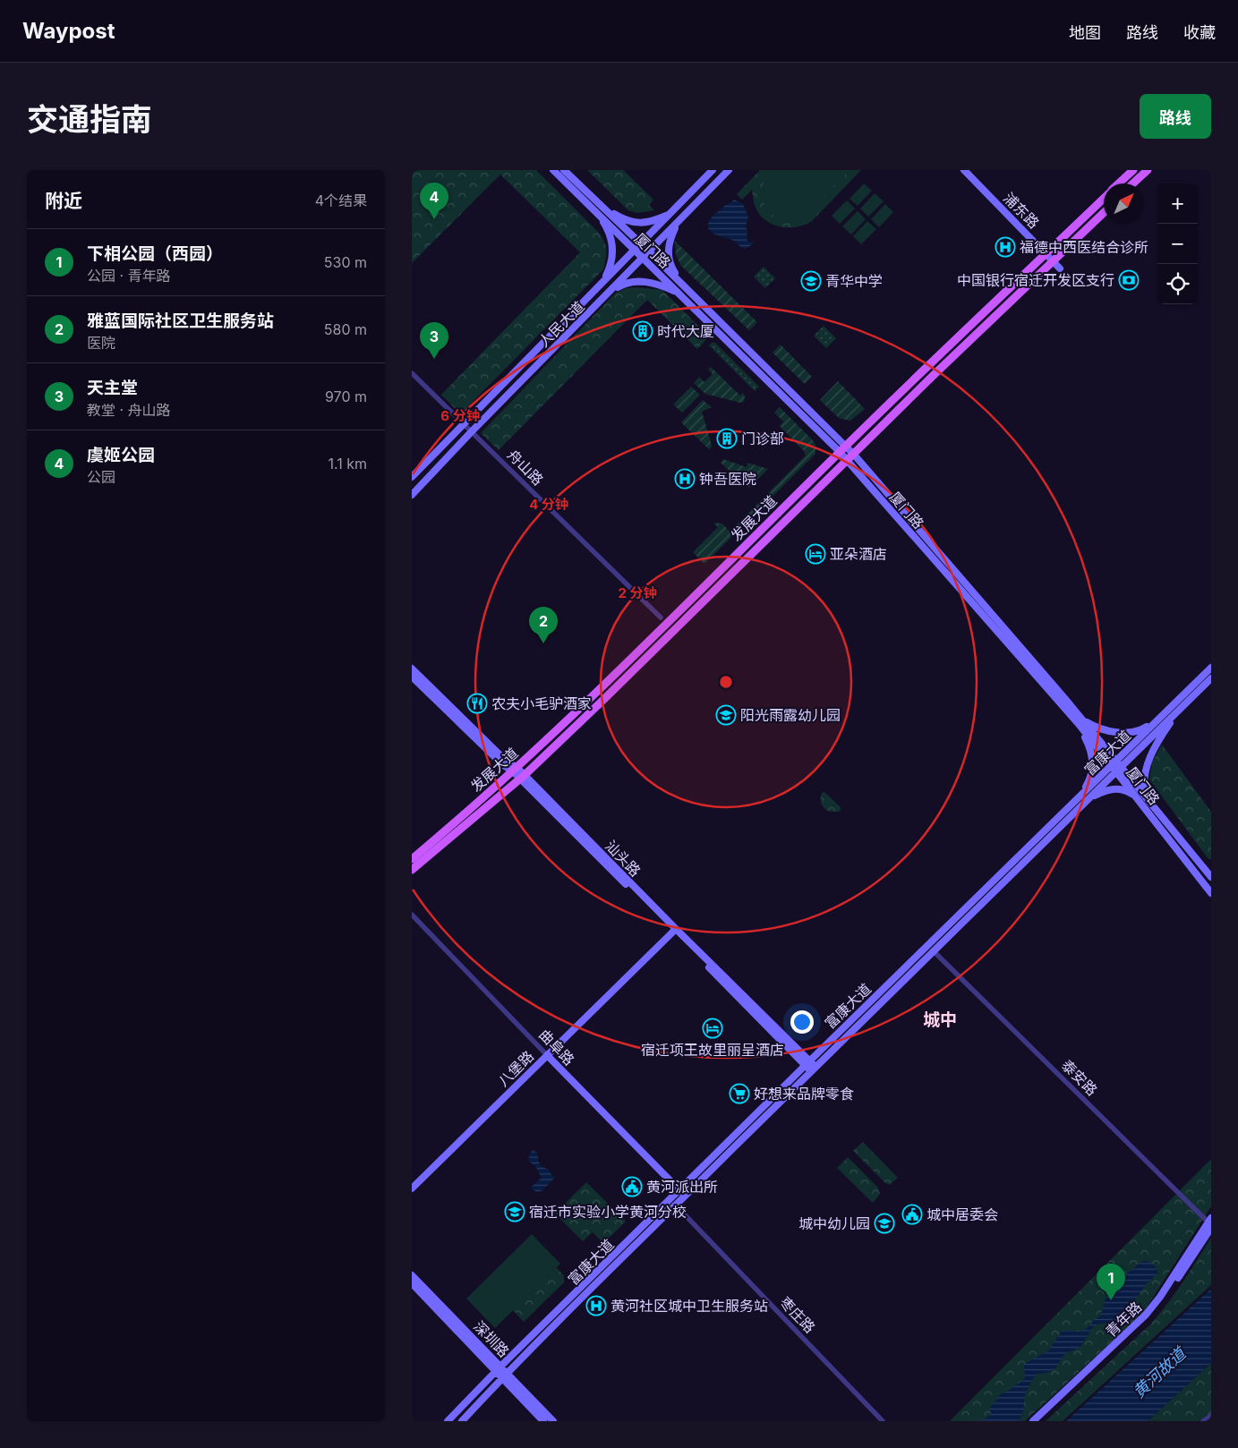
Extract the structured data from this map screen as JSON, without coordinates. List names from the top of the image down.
{
  "streets": {
    "main road": ["发展大道"],
    "street": [
      "浦东路",
      "厦门路",
      "人民大道",
      "舟山路",
      "富康大道",
      "汕头路",
      "曲阜路",
      "八堡路",
      "泰安路",
      "枣庄路",
      "青年路",
      "深圳路"
    ]
  },
  "crossings": [
    ["浦东路", "发展大道"],
    ["厦门路", "人民大道"],
    ["厦门路", "发展大道"],
    ["厦门路", "富康大道"],
    ["人民大道", "舟山路"],
    ["发展大道", "汕头路"],
    ["富康大道", "汕头路"],
    ["富康大道", "曲阜路"],
    ["富康大道", "泰安路"],
    ["富康大道", "枣庄路"],
    ["富康大道", "深圳路"],
    ["汕头路", "八堡路"],
    ["曲阜路", "八堡路"],
    ["泰安路", "青年路"]
  ],
  "districts": ["城中"],
  "water": ["黄河故道"],
  "places": {
    "hospital": ["福德中西医结合诊所", "钟吾医院", "黄河社区城中卫生服务站"],
    "bank": ["中国银行宿迁开发区支行"],
    "school or university": [
      "青华中学",
      "阳光雨露幼儿园",
      "宿迁市实验小学黄河分校",
      "城中幼儿园"
    ],
    "building": ["时代大厦", "门诊部"],
    "hotel": ["亚朵酒店", "宿迁项王故里丽呈酒店"],
    "restaurant": ["农夫小毛驴酒家"],
    "supermarket": ["好想来品牌零食"],
    "public building": ["黄河派出所", "城中居委会"]
  },
  "north": "top right",
  "page": {
    "header": "Waypost",
    "nav": ["地图", "路线", "收藏"],
    "title": "交通指南",
    "buttons": "路线",
    "heading": ["附近", "4个结果"],
    "pins": [
      "4",
      "3",
      "2",
      "1"
    ],
    "map_buttons": ["+", "−"],
    "list": [
      {
        "mark": "1",
        "name": "下相公园（西园）",
        "note": "公园 · 青年路",
        "value": "530 m"
      },
      {
        "mark": "2",
        "name": "雅蓝国际社区卫生服务站",
        "note": "医院",
        "value": "580 m"
      },
      {
        "mark": "3",
        "name": "天主堂",
        "note": "教堂 · 舟山路",
        "value": "970 m"
      },
      {
        "mark": "4",
        "name": "虞姬公园",
        "note": "公园",
        "value": "1.1 km"
      }
    ]
  },
  "rings": ["6 分钟", "4 分钟", "2 分钟"]
}
